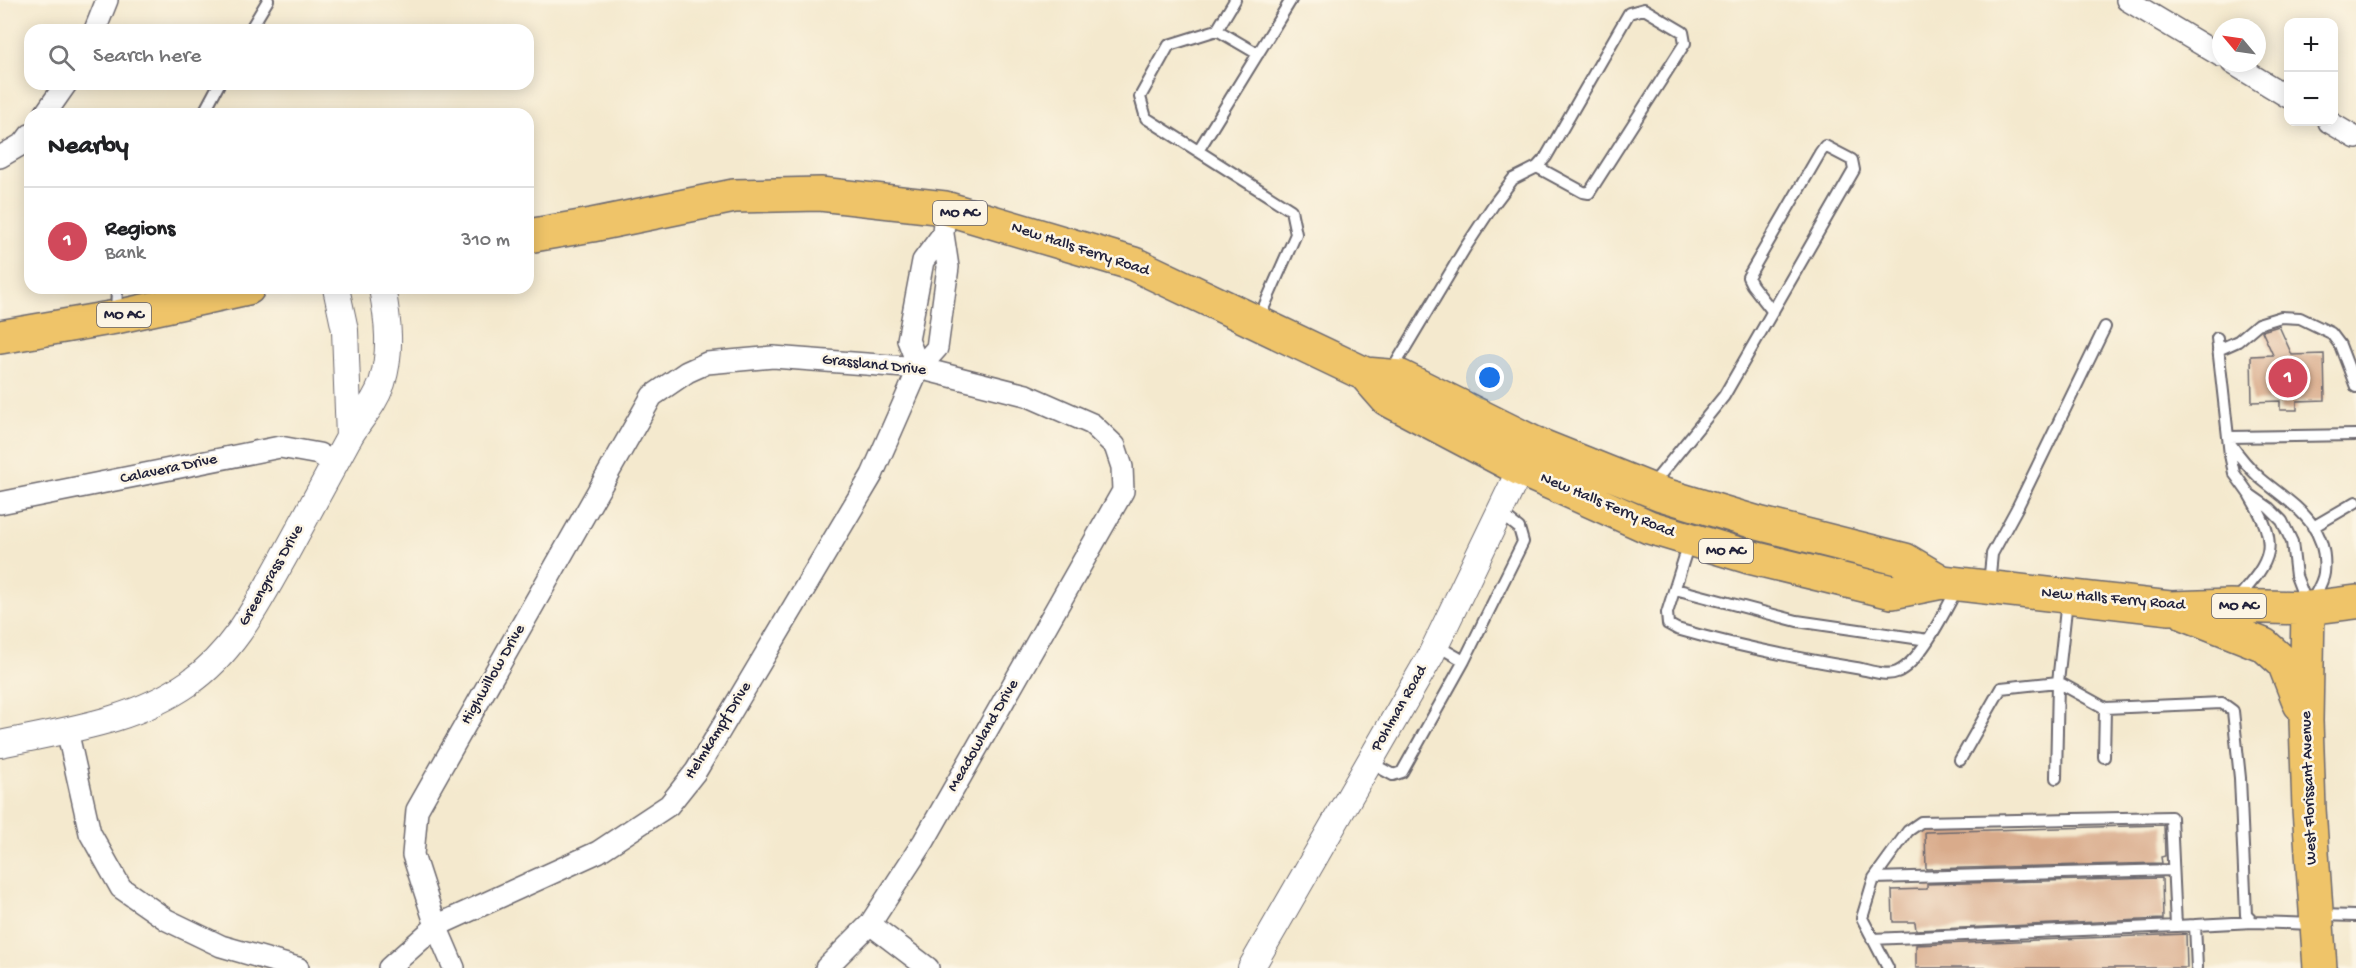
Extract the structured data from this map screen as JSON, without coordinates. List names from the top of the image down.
{
  "streets": {
    "main road": ["MO AC", "New Halls Ferry Road", "West Florissant Avenue"],
    "street": [
      "Grassland Drive",
      "Calavera Drive",
      "Greengrass Drive",
      "Highwillow Drive",
      "Pohlman Road",
      "Helmkampf Drive",
      "Meadowland Drive"
    ]
  },
  "crossings": [
    ["New Halls Ferry Road", "Pohlman Road"],
    ["New Halls Ferry Road", "Helmkampf Drive"],
    ["New Halls Ferry Road", "West Florissant Avenue"],
    ["Grassland Drive", "Highwillow Drive"],
    ["Grassland Drive", "Helmkampf Drive"],
    ["Grassland Drive", "Meadowland Drive"],
    ["Calavera Drive", "Greengrass Drive"],
    ["Highwillow Drive", "Helmkampf Drive"]
  ],
  "north": "top left",
  "page": {
    "map_buttons": ["+", "−"],
    "search": "Search here",
    "heading": "Nearby",
    "list": [
      {
        "mark": "1",
        "name": "Regions",
        "note": "Bank",
        "value": "310 m"
      }
    ],
    "pins": "1"
  }
}
